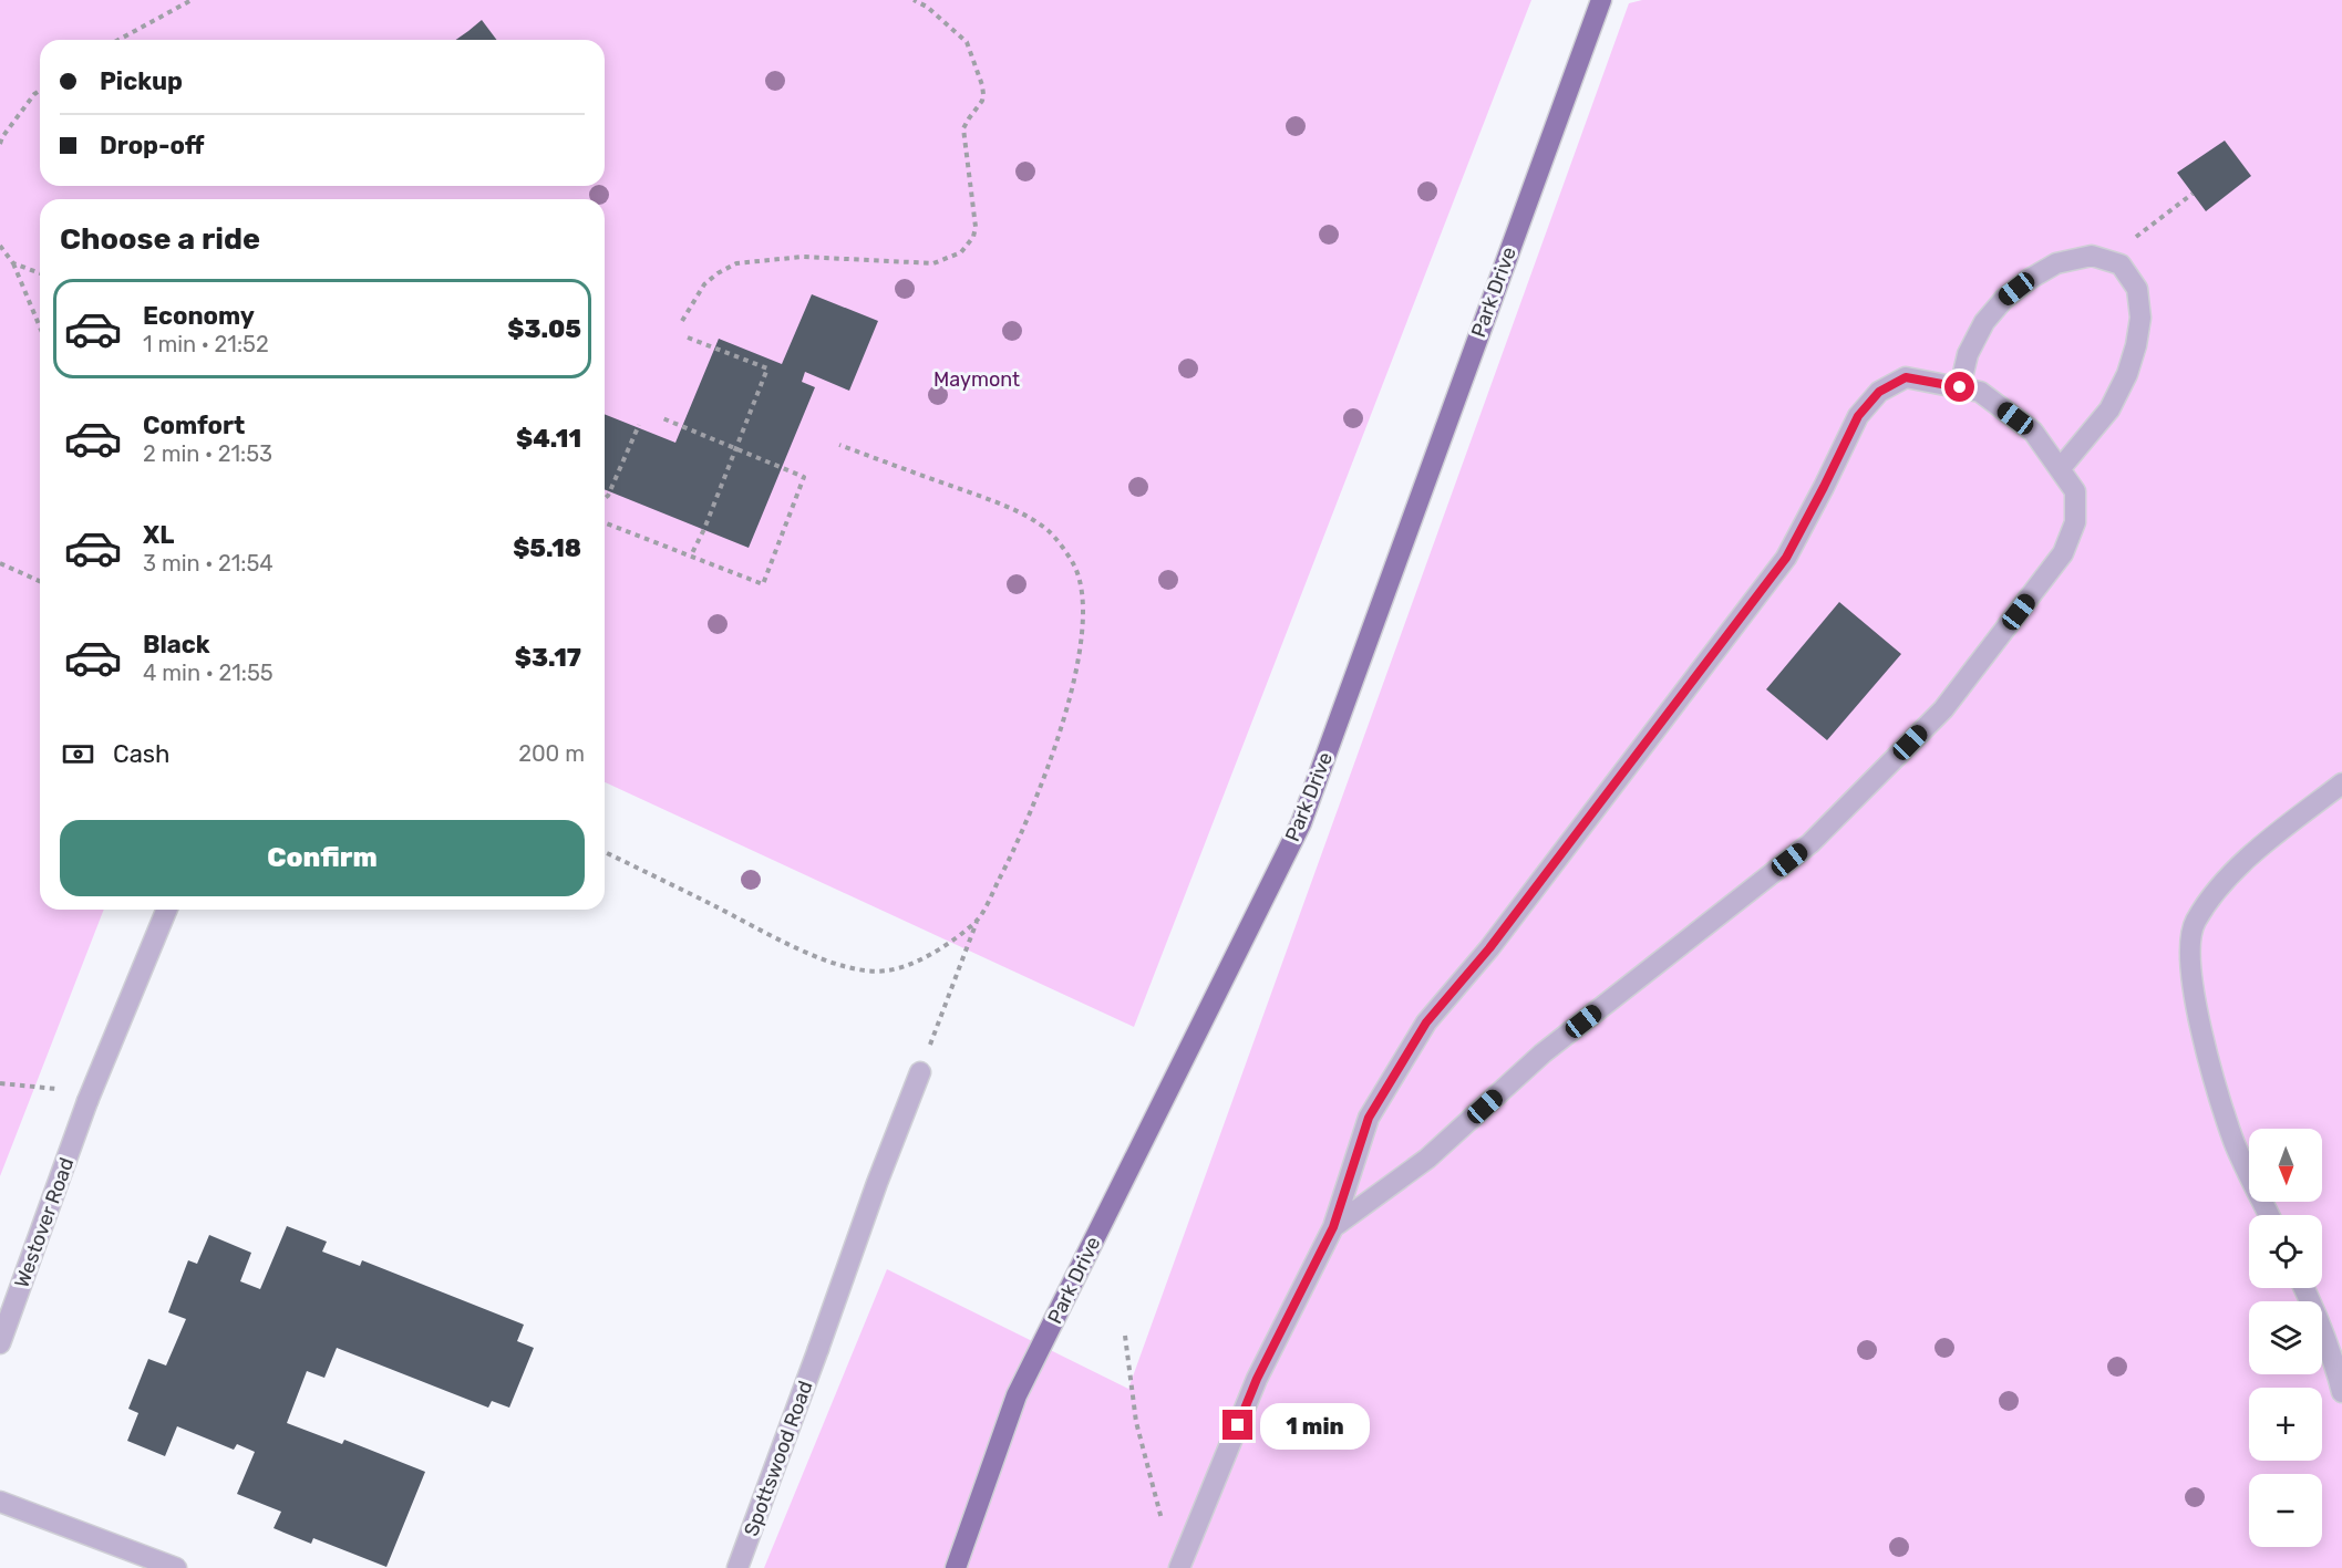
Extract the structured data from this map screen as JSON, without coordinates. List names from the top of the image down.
{
  "streets": {
    "main road": ["Park Drive"],
    "street": ["Westover Road", "Spottswood Road"]
  },
  "parks": ["Maymont"],
  "north": "bottom",
  "page": {
    "banner": ["Pickup", "Drop-off"],
    "heading": "Choose a ride",
    "list": [
      {
        "name": "Economy",
        "note": "1 min · 21:52",
        "value": "$3.05"
      },
      {
        "name": "Comfort",
        "note": "2 min · 21:53",
        "value": "$4.11"
      },
      {
        "name": "XL",
        "note": "3 min · 21:54",
        "value": "$5.18"
      },
      {
        "name": "Black",
        "note": "4 min · 21:55",
        "value": "$3.17"
      }
    ],
    "pay": ["Cash", "200 m"],
    "buttons": "Confirm",
    "map_buttons": ["+", "−"],
    "bubble": "1 min"
  }
}
